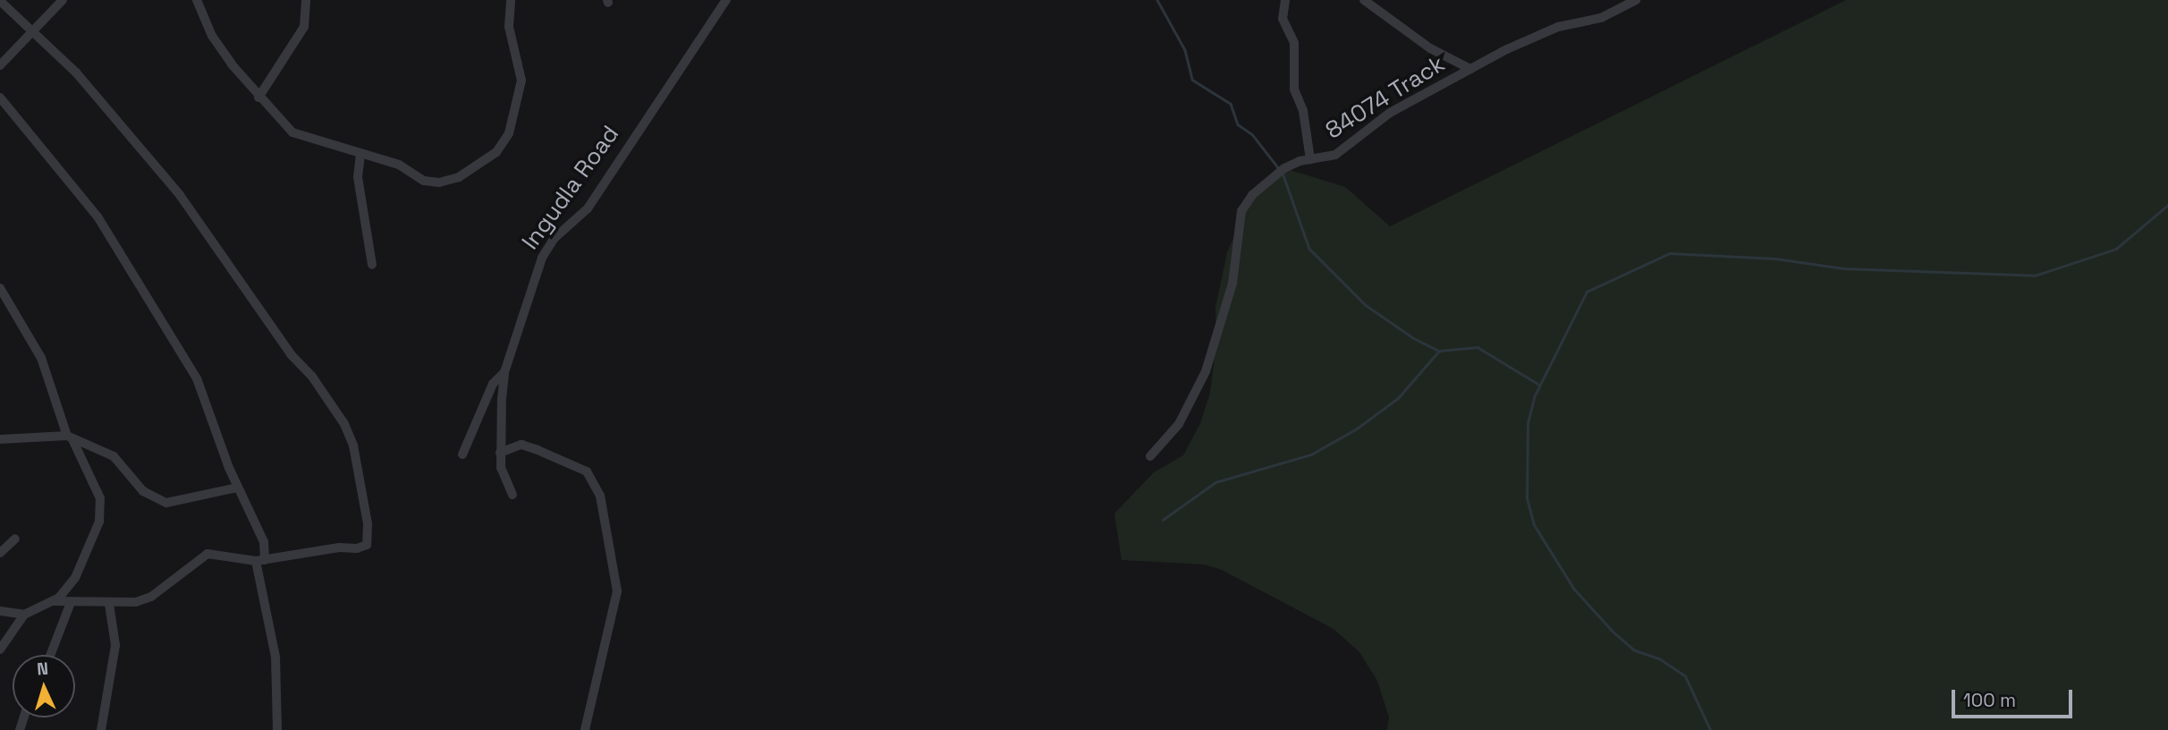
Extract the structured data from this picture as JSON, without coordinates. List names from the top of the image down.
{
  "streets": {
    "street": ["84074 Track", "Ingudla Road"]
  },
  "scale_bar": "100 m",
  "north": "top"
}
